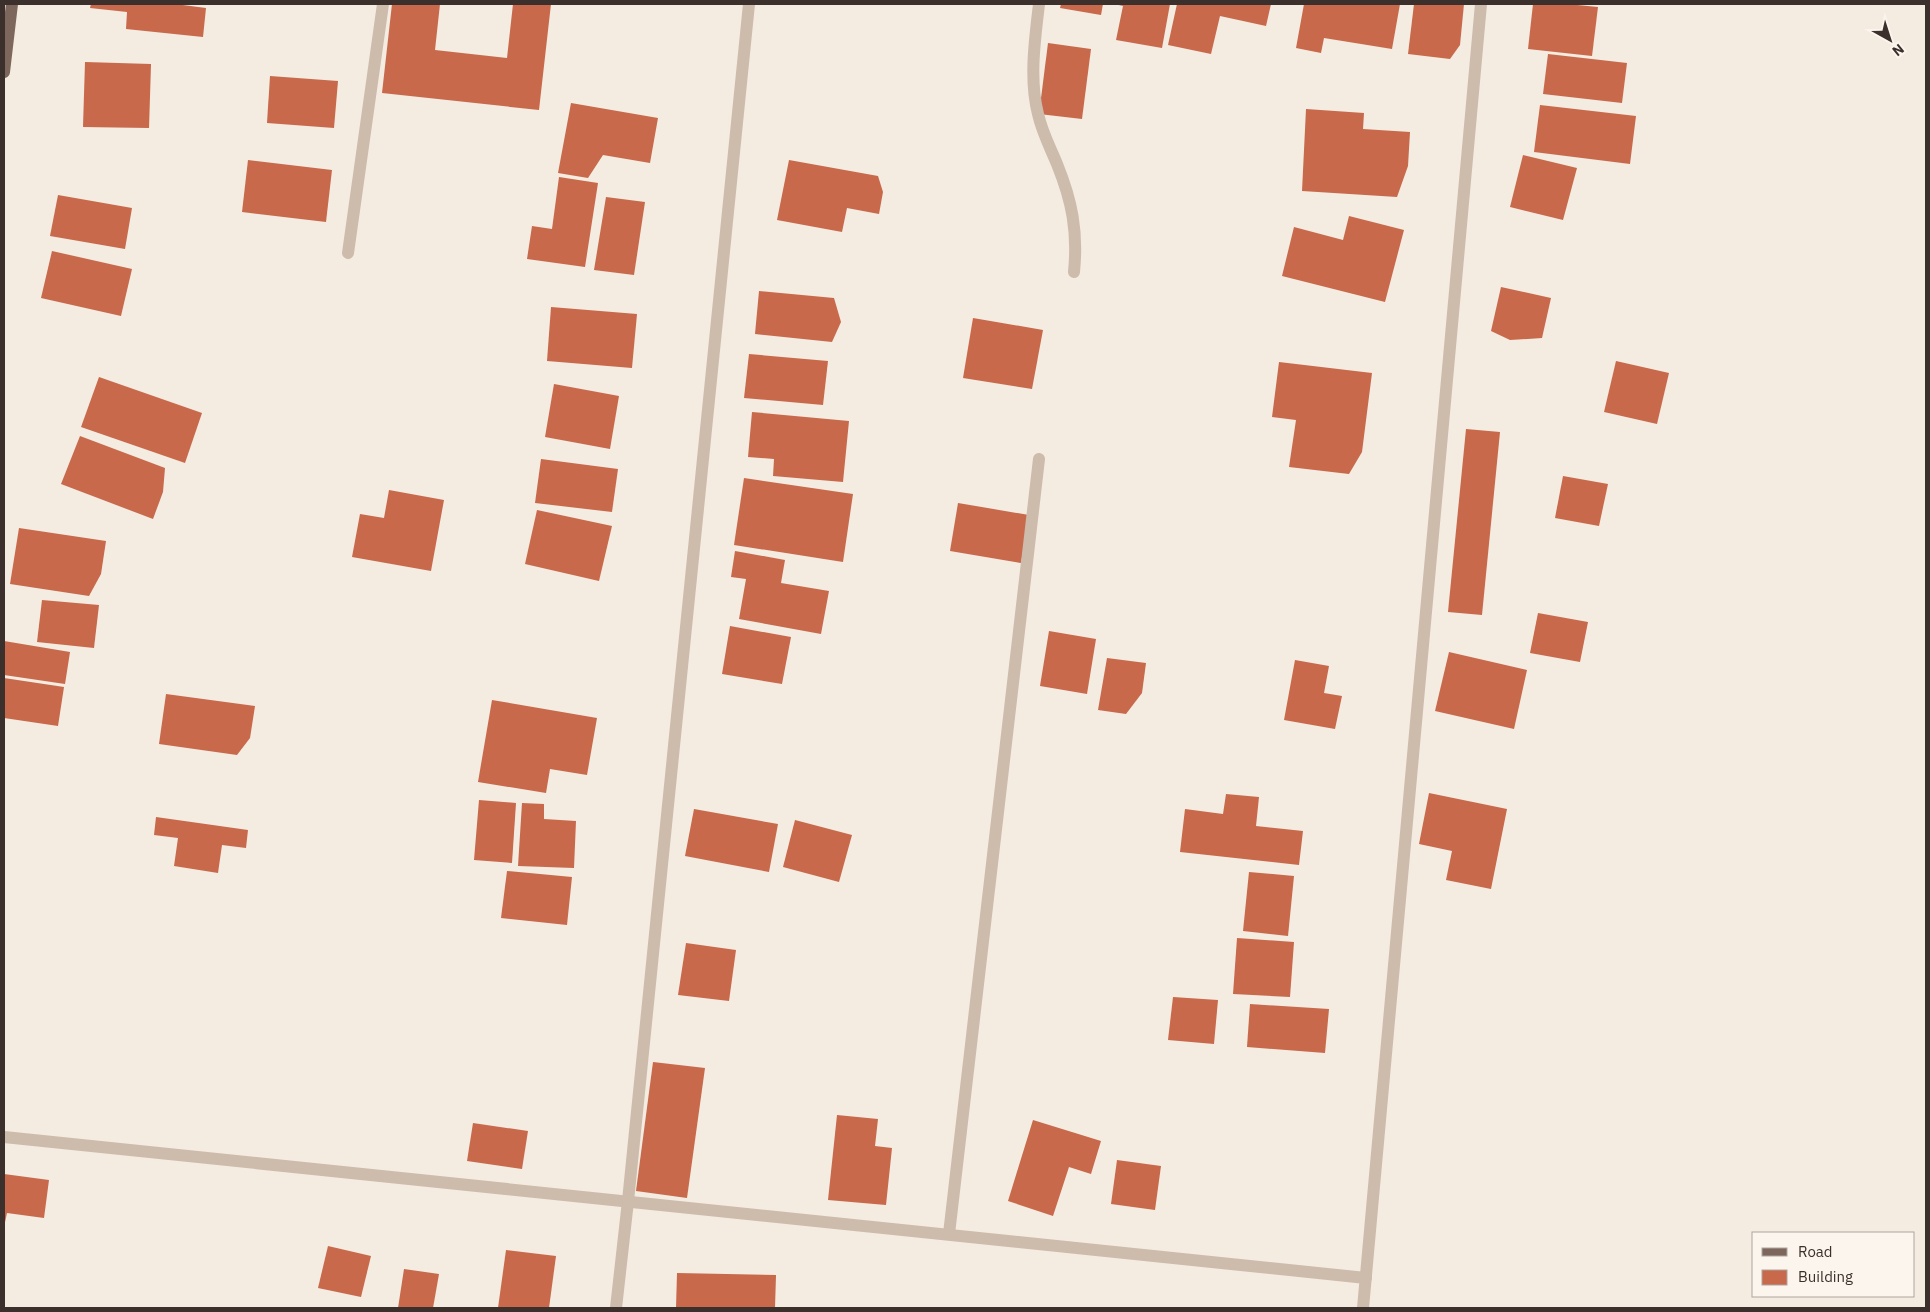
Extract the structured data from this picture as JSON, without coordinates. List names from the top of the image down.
{
  "legend": ["Road", "Building"],
  "north": "bottom right"
}
